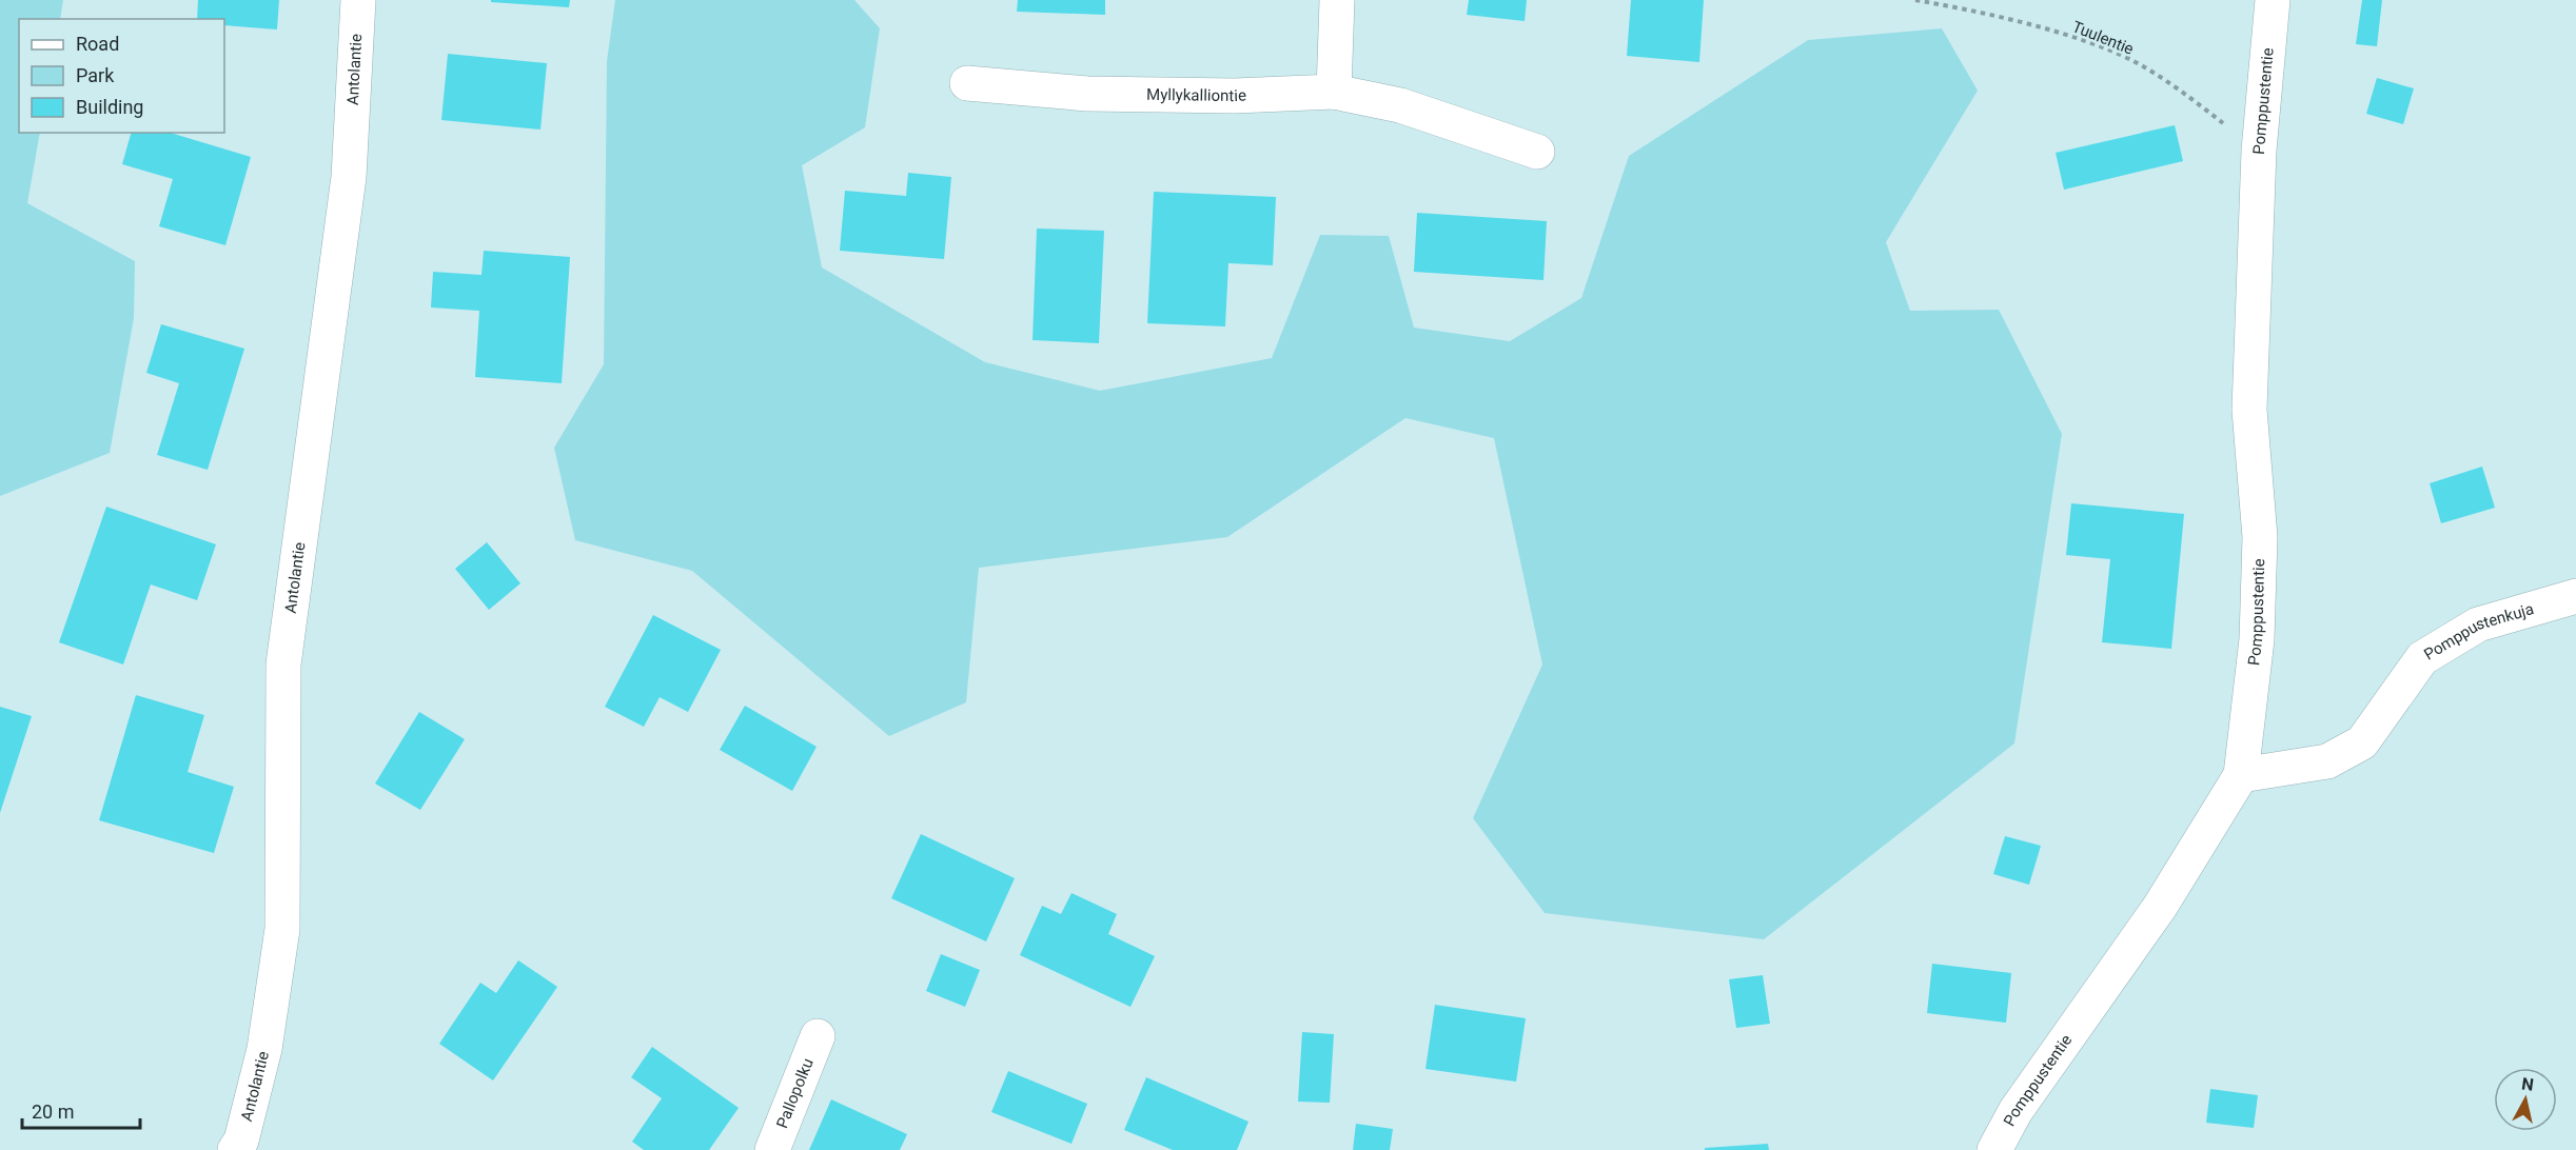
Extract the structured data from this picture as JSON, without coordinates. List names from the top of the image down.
{
  "streets": {
    "street": [
      "Antolantie",
      "Myllykalliontie",
      "Pomppustentie",
      "Pomppustenkuja",
      "Pallopolku"
    ],
    "path": ["Tuulentie"]
  },
  "crossings": [
    ["Tuulentie", "Pomppustentie"],
    ["Pomppustentie", "Pomppustenkuja"]
  ],
  "legend": ["Road", "Park", "Building"],
  "scale_bar": "20 m",
  "north": "top"
}
